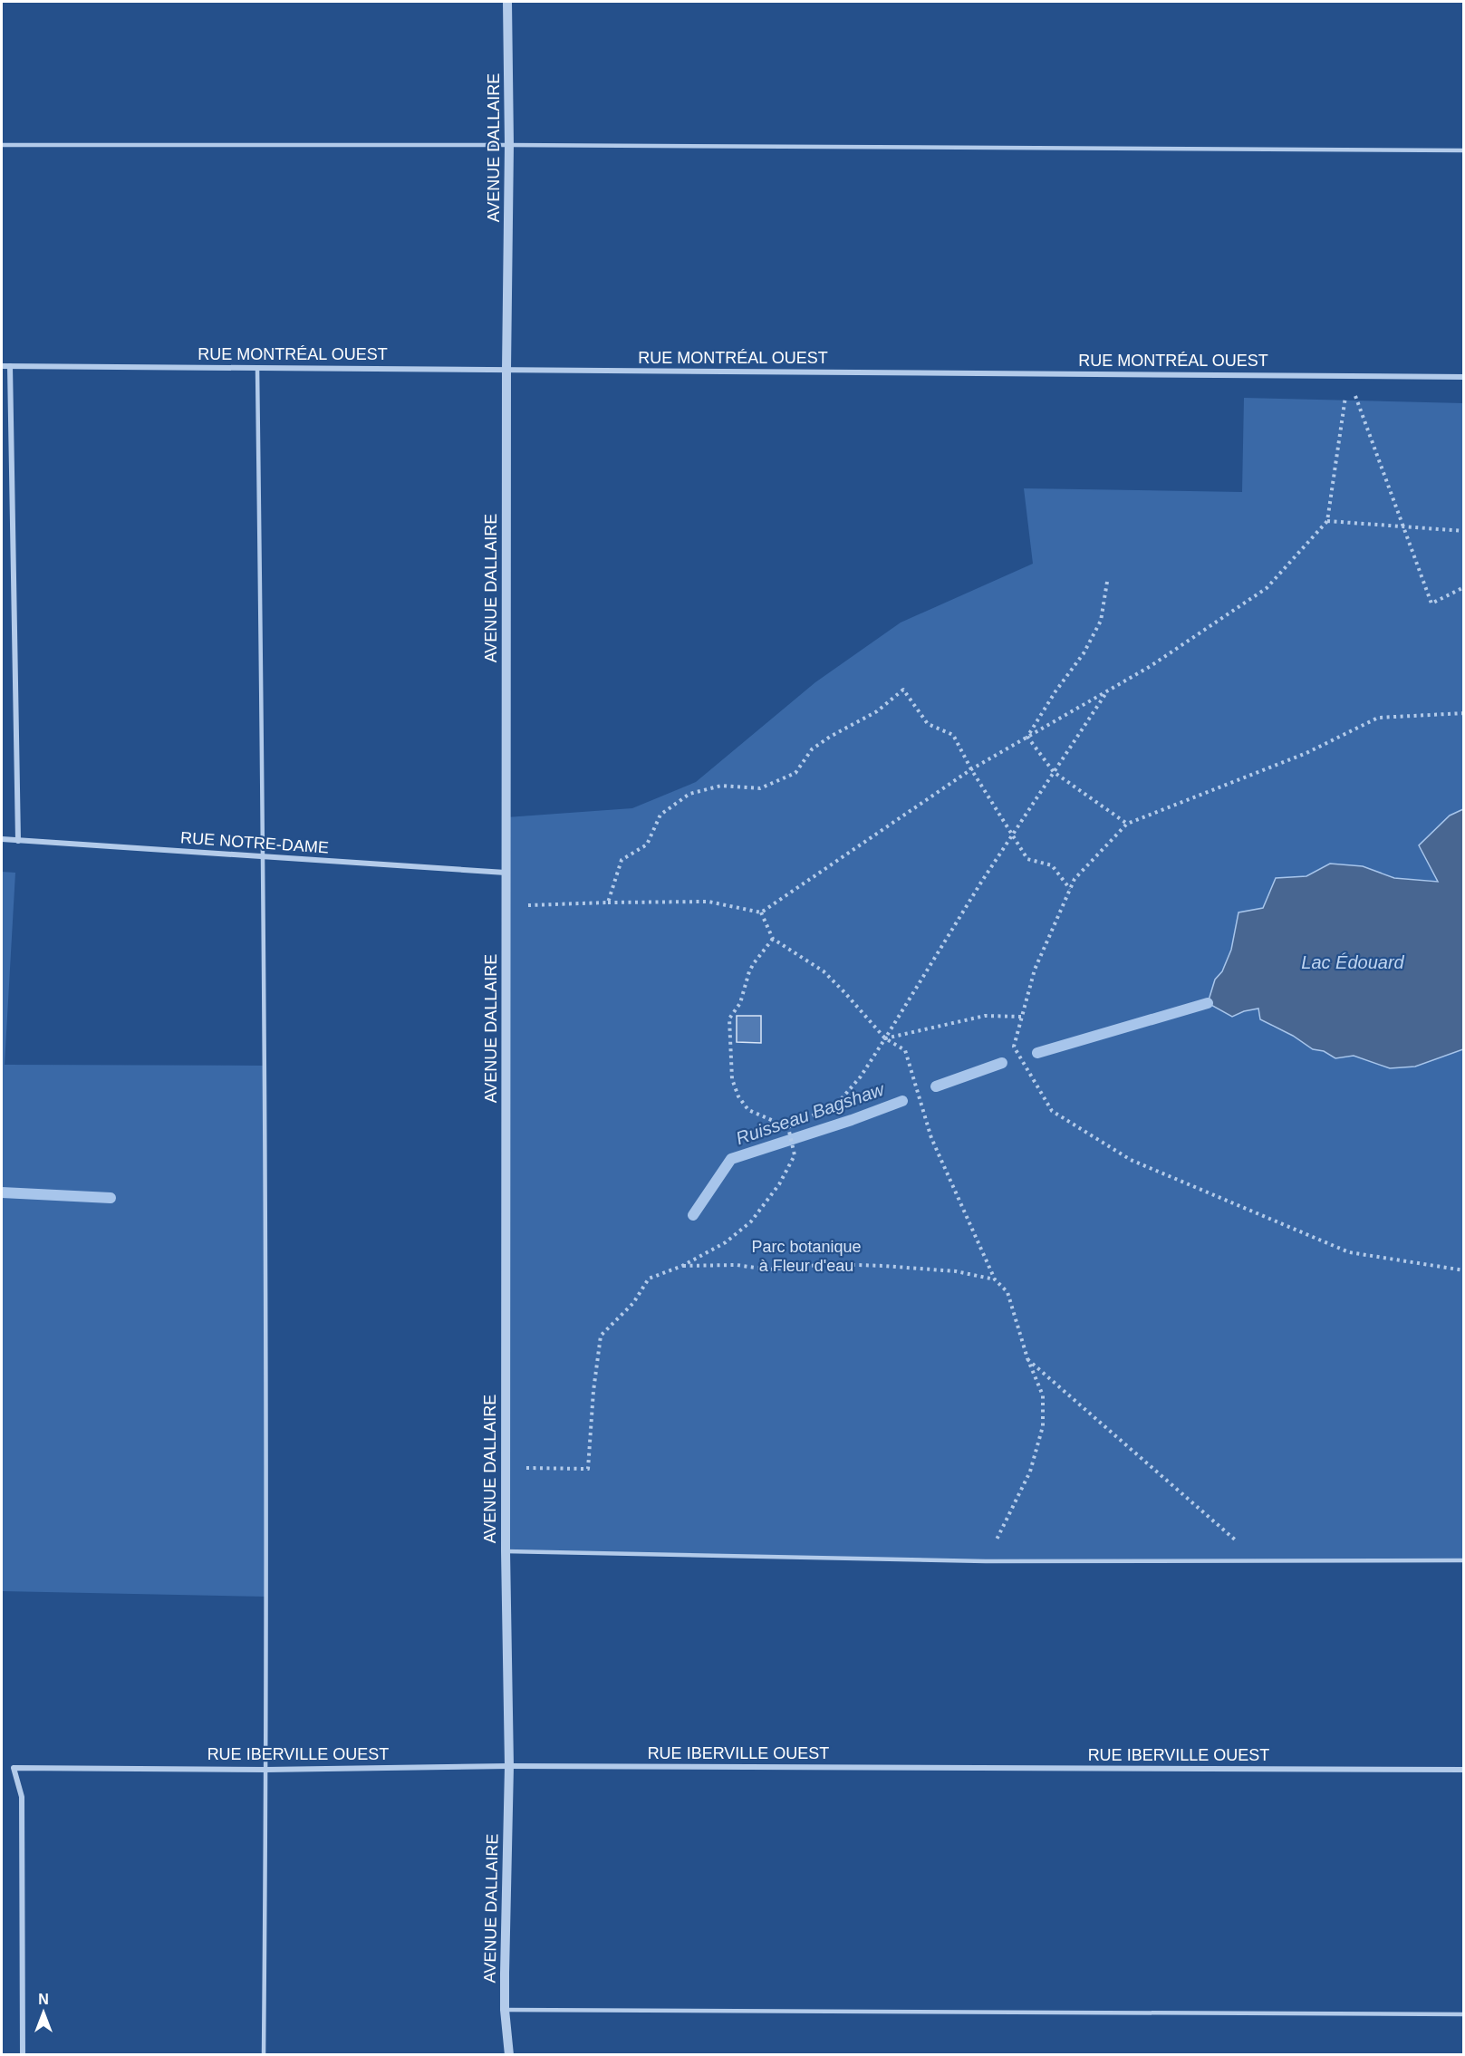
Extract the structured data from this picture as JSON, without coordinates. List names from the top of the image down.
{
  "streets": {
    "street": [
      "AVENUE DALLAIRE",
      "RUE MONTRÉAL OUEST",
      "RUE NOTRE-DAME",
      "RUE IBERVILLE OUEST"
    ]
  },
  "crossings": [
    ["AVENUE DALLAIRE", "RUE MONTRÉAL OUEST"],
    ["AVENUE DALLAIRE", "RUE NOTRE-DAME"],
    ["AVENUE DALLAIRE", "RUE IBERVILLE OUEST"]
  ],
  "water": ["Lac Édouard", "Ruisseau Bagshaw"],
  "parks": ["Parc botanique à Fleur d'eau"],
  "north": "top"
}
